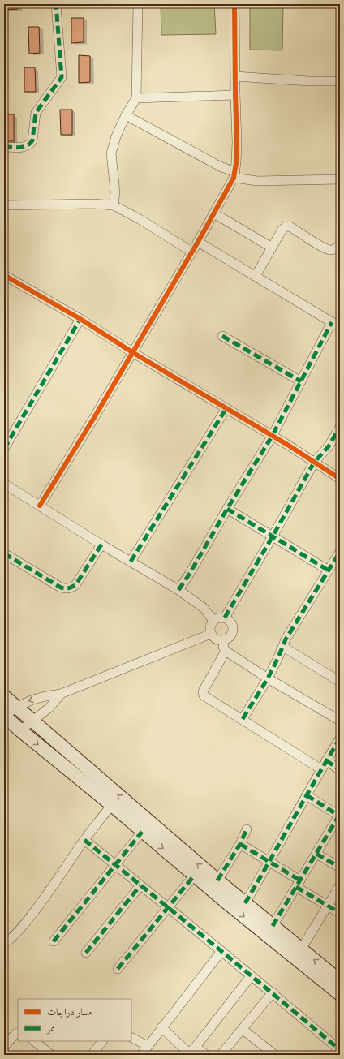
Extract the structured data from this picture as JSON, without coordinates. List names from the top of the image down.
{
  "legend": ["مسار دراجات", "ممر"]
}
